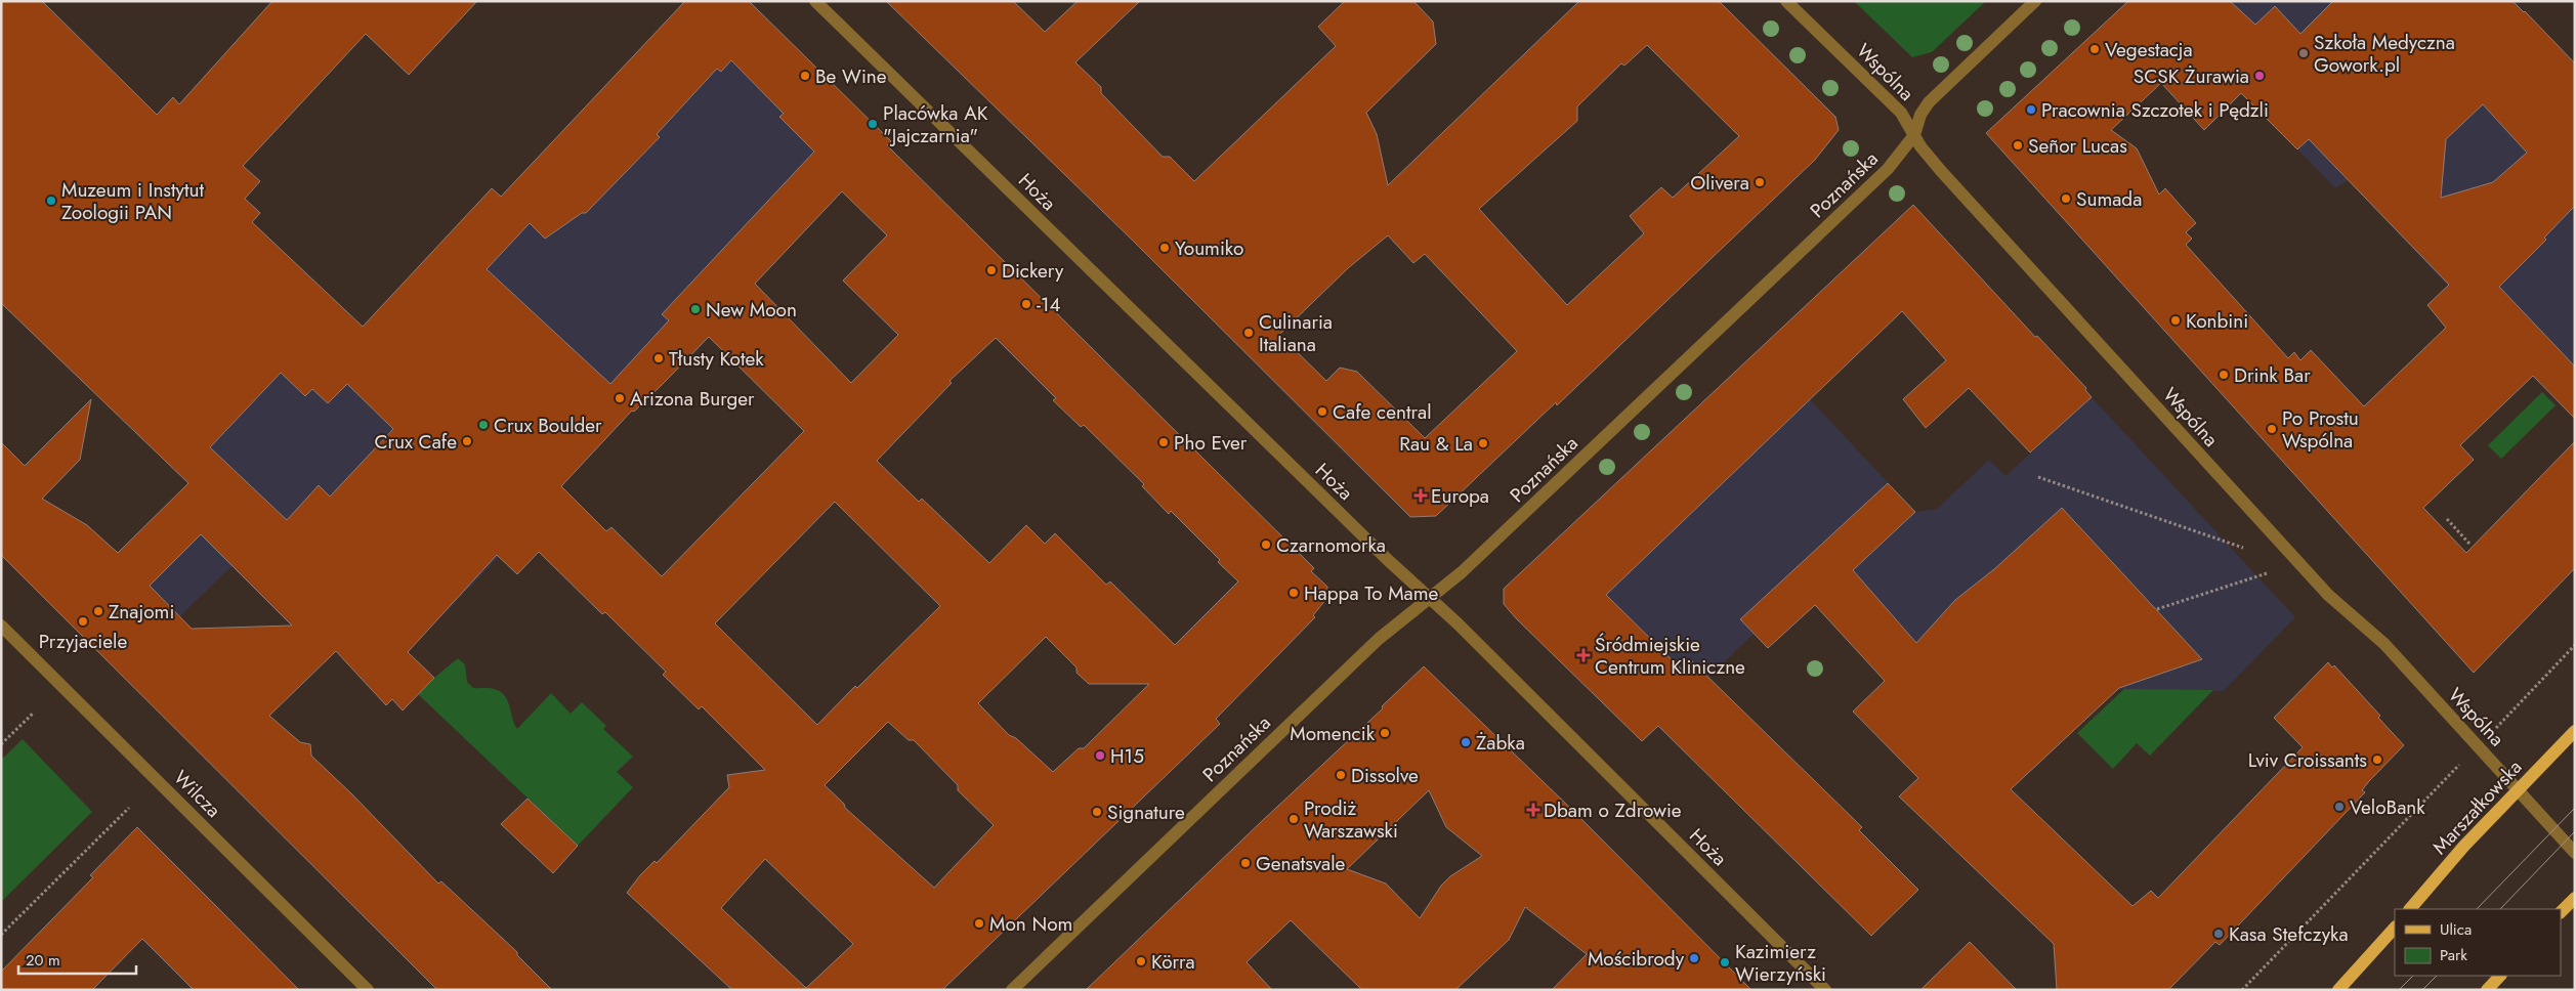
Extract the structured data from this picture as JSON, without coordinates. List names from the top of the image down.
{
  "streets": {
    "main road": ["Marszałkowska"],
    "street": [
      "Wspólna",
      "Poznańska",
      "Hoża",
      "Wilcza"
    ]
  },
  "crossings": [
    ["Wspólna", "Poznańska"],
    ["Wspólna", "Marszałkowska"],
    ["Poznańska", "Hoża"]
  ],
  "places": {
    "other": [
      "Vegestacja",
      "Szkoła Medyczna Gowork.pl",
      "Be Wine",
      "SCSK Żurawia",
      "Pracownia Szczotek i Pędzli",
      "Placówka AK \"Jajczarnia\"",
      "Señor Lucas",
      "Olivera",
      "Sumada",
      "Muzeum i Instytut Zoologii PAN",
      "Youmiko",
      "Dickery",
      "-14",
      "New Moon",
      "Konbini",
      "Culinaria Italiana",
      "Tłusty Kotek",
      "Drink Bar",
      "Arizona Burger",
      "Cafe central",
      "Crux Boulder",
      "Po Prostu Wspólna",
      "Crux Cafe",
      "Pho Ever",
      "Rau & La",
      "Czarnomorka",
      "Happa To Mame",
      "Znajomi",
      "Przyjaciele",
      "Momencik",
      "Żabka",
      "H15",
      "Lviv Croissants",
      "Dissolve",
      "VeloBank",
      "Signature",
      "Prodiż Warszawski",
      "Genatsvale",
      "Mon Nom",
      "Kasa Stefczyka",
      "Mościbrody",
      "Körra",
      "Kazimierz Wierzyński"
    ],
    "health": ["Europa", "Śródmiejskie Centrum Kliniczne", "Dbam o Zdrowie"]
  },
  "legend": ["Ulica", "Park"],
  "scale_bar": "20 m"
}
